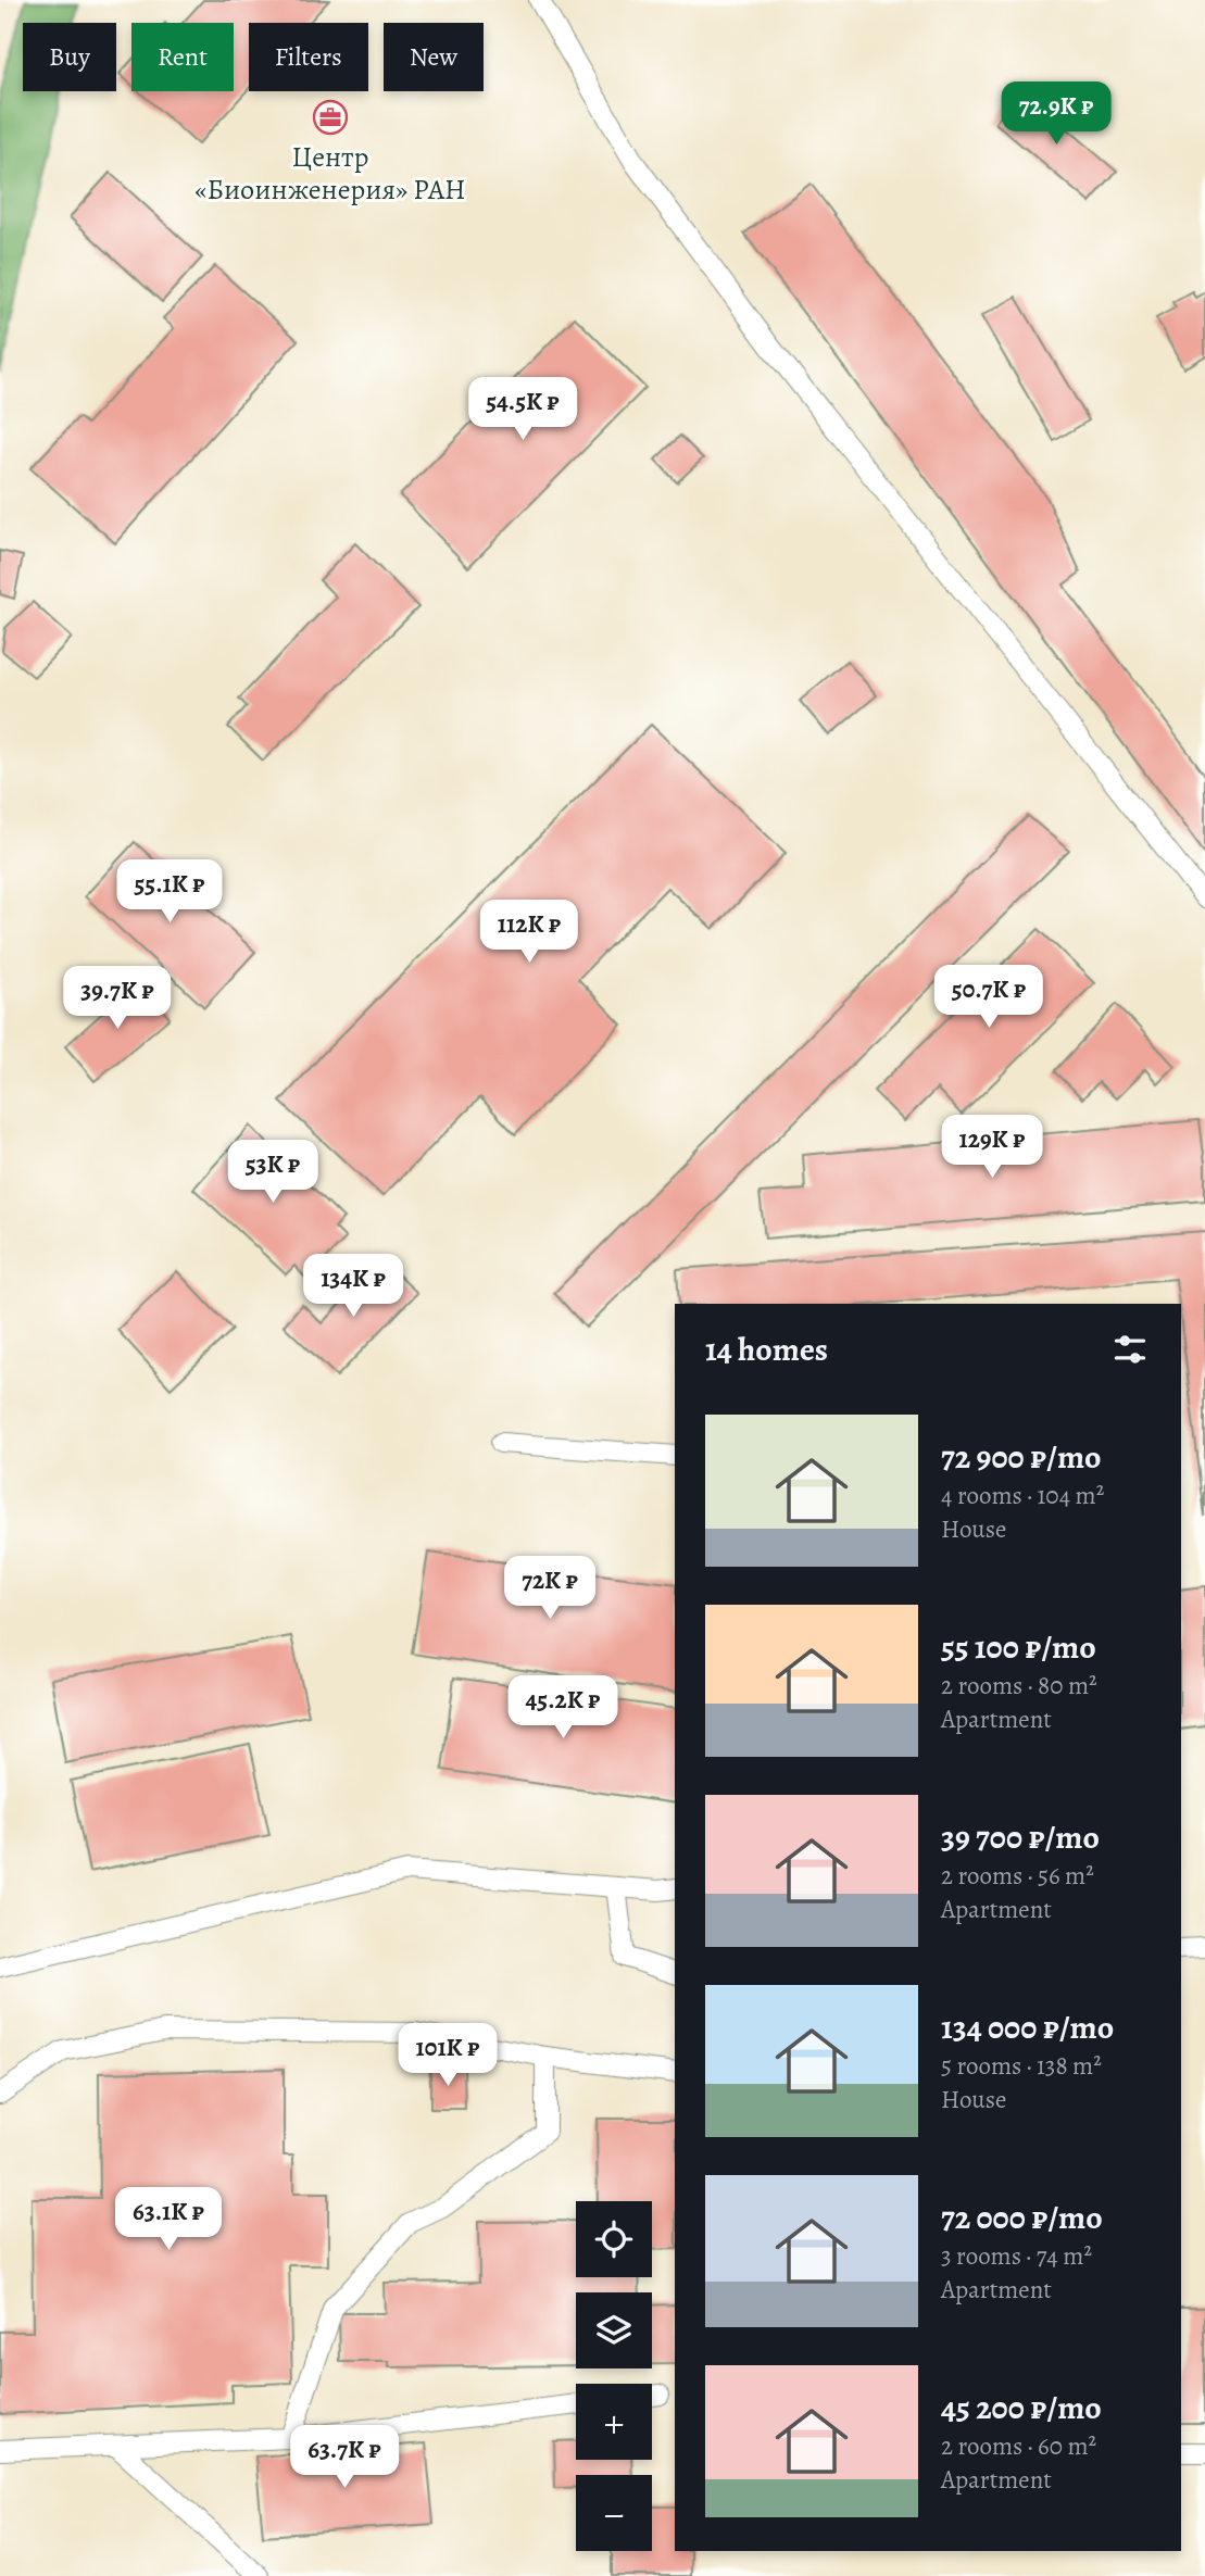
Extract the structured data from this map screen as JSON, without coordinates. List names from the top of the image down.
{
  "places": {
    "office": ["Центр «Биоинженерия» РАН"]
  },
  "page": {
    "chip": [
      "Buy",
      "Rent",
      "Filters",
      "New"
    ],
    "price": [
      "72.9K ₽",
      "54.5K ₽",
      "55.1K ₽",
      "112K ₽",
      "50.7K ₽",
      "39.7K ₽",
      "129K ₽",
      "53K ₽",
      "134K ₽",
      "72K ₽",
      "45.2K ₽",
      "101K ₽",
      "63.1K ₽",
      "63.7K ₽"
    ],
    "heading": "14 homes",
    "list": [
      {
        "name": "72 900 ₽/mo",
        "note": "4 rooms · 104 m² · House"
      },
      {
        "name": "55 100 ₽/mo",
        "note": "2 rooms · 80 m² · Apartment"
      },
      {
        "name": "39 700 ₽/mo",
        "note": "2 rooms · 56 m² · Apartment"
      },
      {
        "name": "134 000 ₽/mo",
        "note": "5 rooms · 138 m² · House"
      },
      {
        "name": "72 000 ₽/mo",
        "note": "3 rooms · 74 m² · Apartment"
      },
      {
        "name": "45 200 ₽/mo",
        "note": "2 rooms · 60 m² · Apartment"
      }
    ],
    "map_buttons": ["+", "−"]
  }
}
